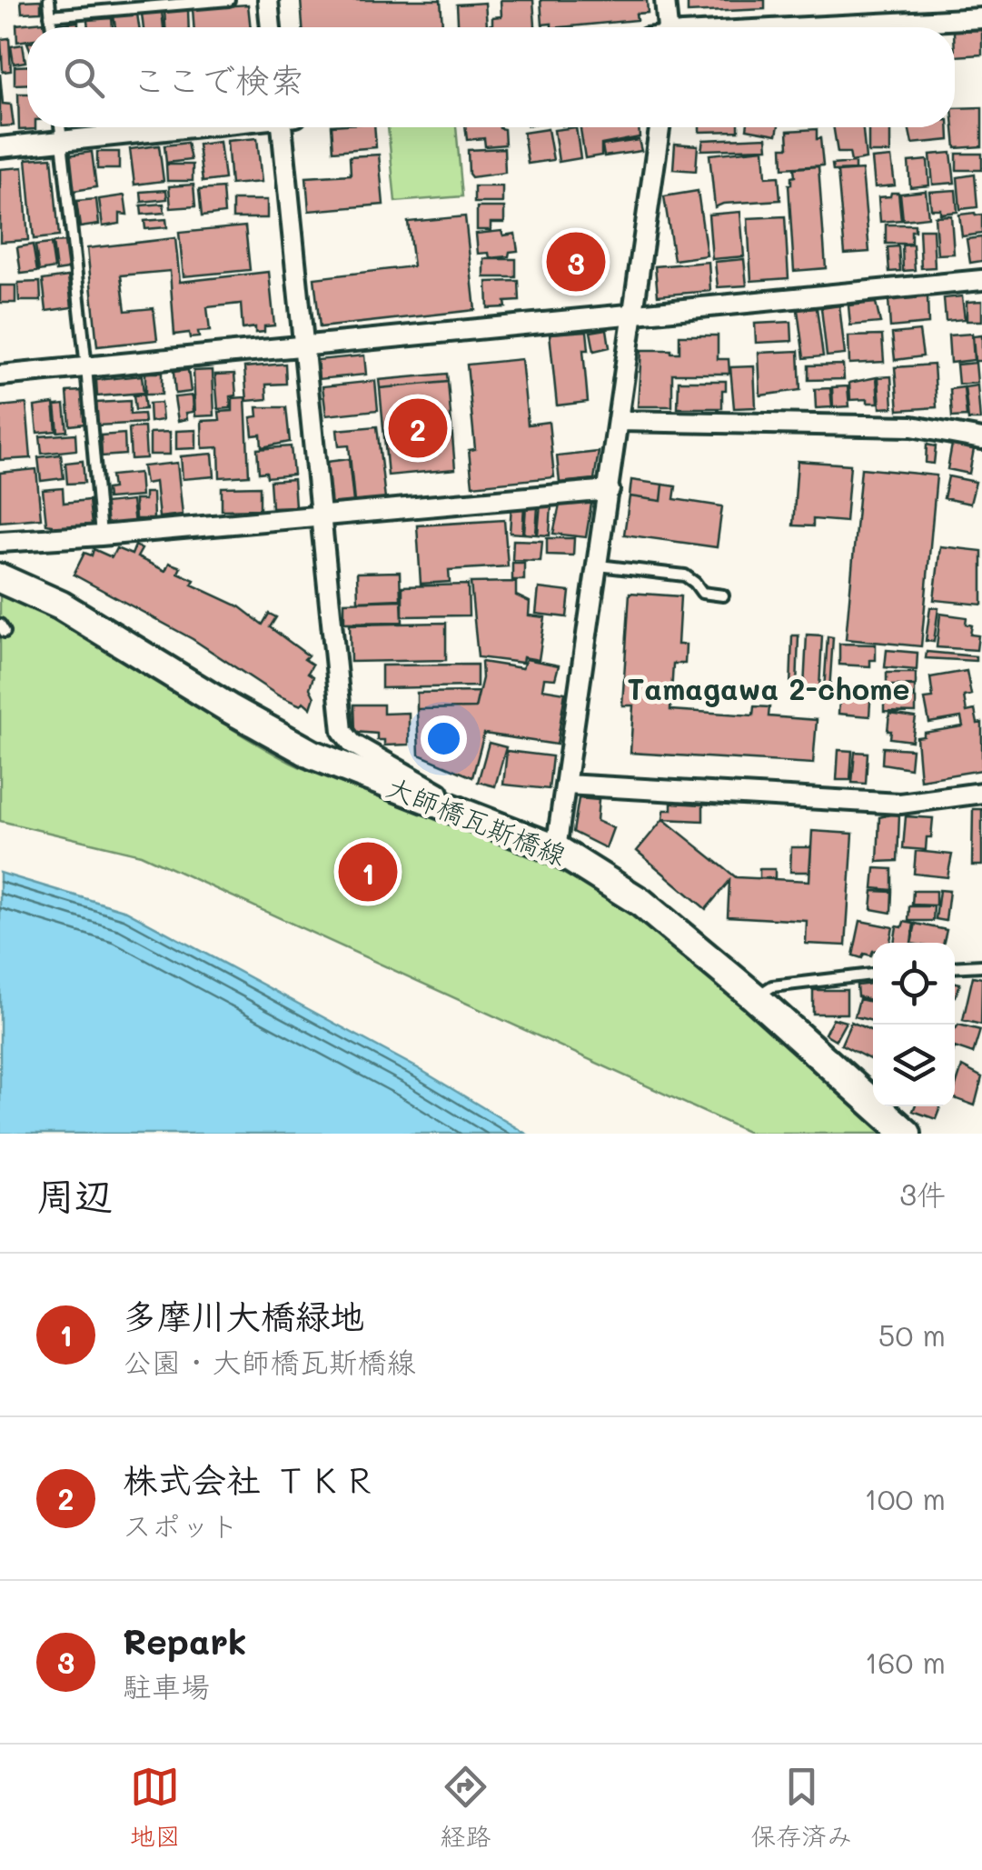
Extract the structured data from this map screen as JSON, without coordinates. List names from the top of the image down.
{
  "streets": {
    "street": ["大師橋瓦斯橋線"]
  },
  "districts": ["Tamagawa 2-chome"],
  "page": {
    "search": "ここで検索",
    "pins": ["3", "2", "1"],
    "heading": ["周辺", "3件"],
    "list": [
      {
        "mark": "1",
        "name": "多摩川大橋緑地",
        "note": "公園 · 大師橋瓦斯橋線",
        "value": "50 m"
      },
      {
        "mark": "2",
        "name": "株式会社 ＴＫＲ",
        "note": "スポット",
        "value": "100 m"
      },
      {
        "mark": "3",
        "name": "Repark",
        "note": "駐車場",
        "value": "160 m"
      }
    ],
    "nav": ["地図", "経路", "保存済み"]
  }
}
